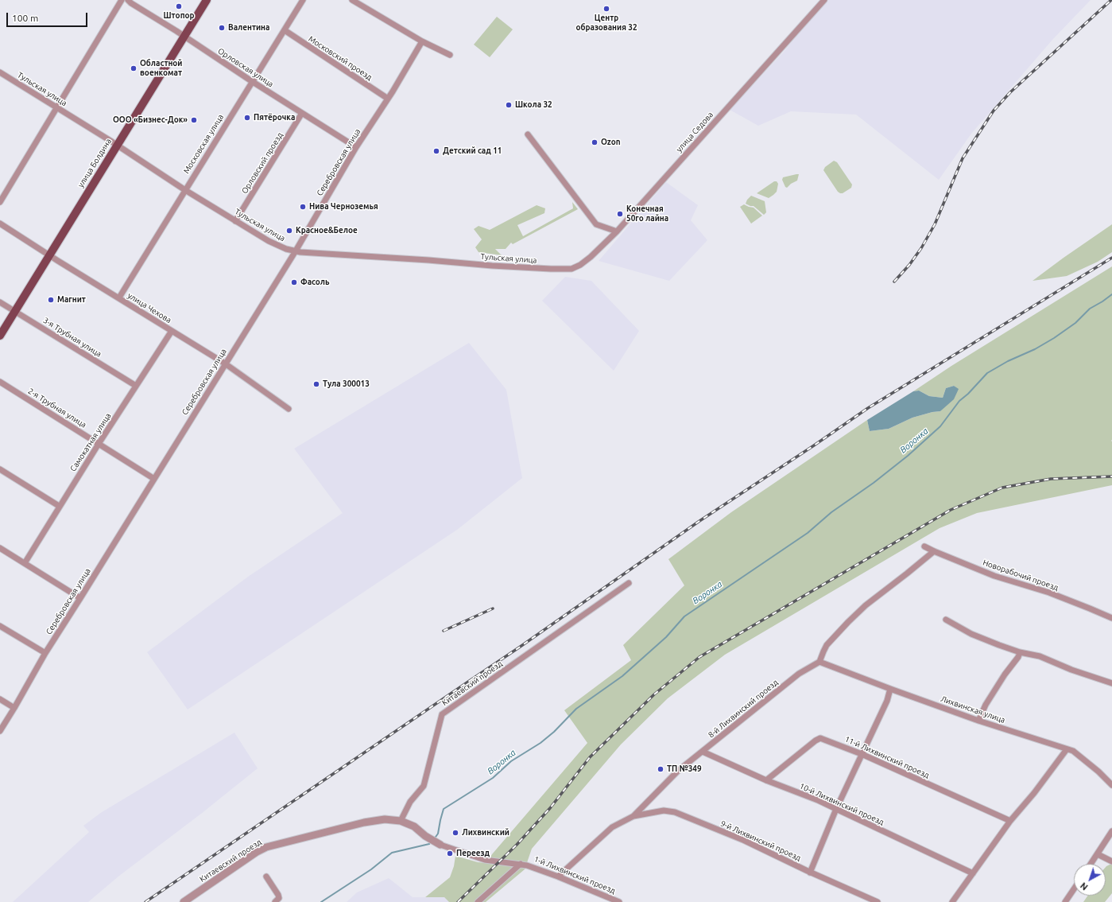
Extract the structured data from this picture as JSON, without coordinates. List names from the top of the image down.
{
  "streets": {
    "main road": ["улица Болдина"],
    "street": [
      "Московский проезд",
      "Орловская улица",
      "Тульская улица",
      "улица Седова",
      "Московская улица",
      "Серебровская улица",
      "Орловский проезд",
      "улица Чехова",
      "3-я Трубная улица",
      "2-я Трубная улица",
      "Самокатная улица",
      "Новорабочий проезд",
      "Китаевский проезд",
      "8-й Лихвинский проезд",
      "Лихвинская улица",
      "11-й Лихвинский проезд",
      "10-й Лихвинский проезд",
      "9-й Лихвинский проезд",
      "1-й Лихвинский проезд"
    ]
  },
  "crossings": [
    ["Московский проезд", "Московская улица"],
    ["Московский проезд", "Серебровская улица"],
    ["Орловская улица", "Московская улица"],
    ["Орловская улица", "Серебровская улица"],
    ["Орловская улица", "улица Болдина"],
    ["Орловская улица", "Орловский проезд"],
    ["Тульская улица", "улица Седова"],
    ["Тульская улица", "Московская улица"],
    ["Тульская улица", "Серебровская улица"],
    ["Тульская улица", "улица Болдина"],
    ["Тульская улица", "Орловский проезд"],
    ["Московская улица", "улица Чехова"],
    ["Серебровская улица", "улица Чехова"],
    ["Серебровская улица", "2-я Трубная улица"],
    ["улица Болдина", "улица Чехова"],
    ["улица Болдина", "3-я Трубная улица"],
    ["улица Чехова", "Самокатная улица"],
    ["3-я Трубная улица", "Самокатная улица"],
    ["2-я Трубная улица", "Самокатная улица"],
    ["Китаевский проезд", "1-й Лихвинский проезд"],
    ["8-й Лихвинский проезд", "Лихвинская улица"],
    ["8-й Лихвинский проезд", "10-й Лихвинский проезд"],
    ["8-й Лихвинский проезд", "9-й Лихвинский проезд"],
    ["8-й Лихвинский проезд", "1-й Лихвинский проезд"],
    ["11-й Лихвинский проезд", "10-й Лихвинский проезд"]
  ],
  "water": ["Воронка"],
  "places": [
    "Штопор",
    "Центр образования 32",
    "Валентина",
    "Областной военкомат",
    "Школа 32",
    "Пятёрочка",
    "ООО «Бизнес-Док»",
    "Ozon",
    "Детский сад 11",
    "Нива Черноземья",
    "Конечная 50го лайна",
    "Красное&Белое",
    "Фасоль",
    "Магнит",
    "Тула 300013",
    "ТП №349",
    "Лихвинский",
    "Переезд"
  ],
  "scale_bar": "100 m",
  "north": "bottom left"
}
